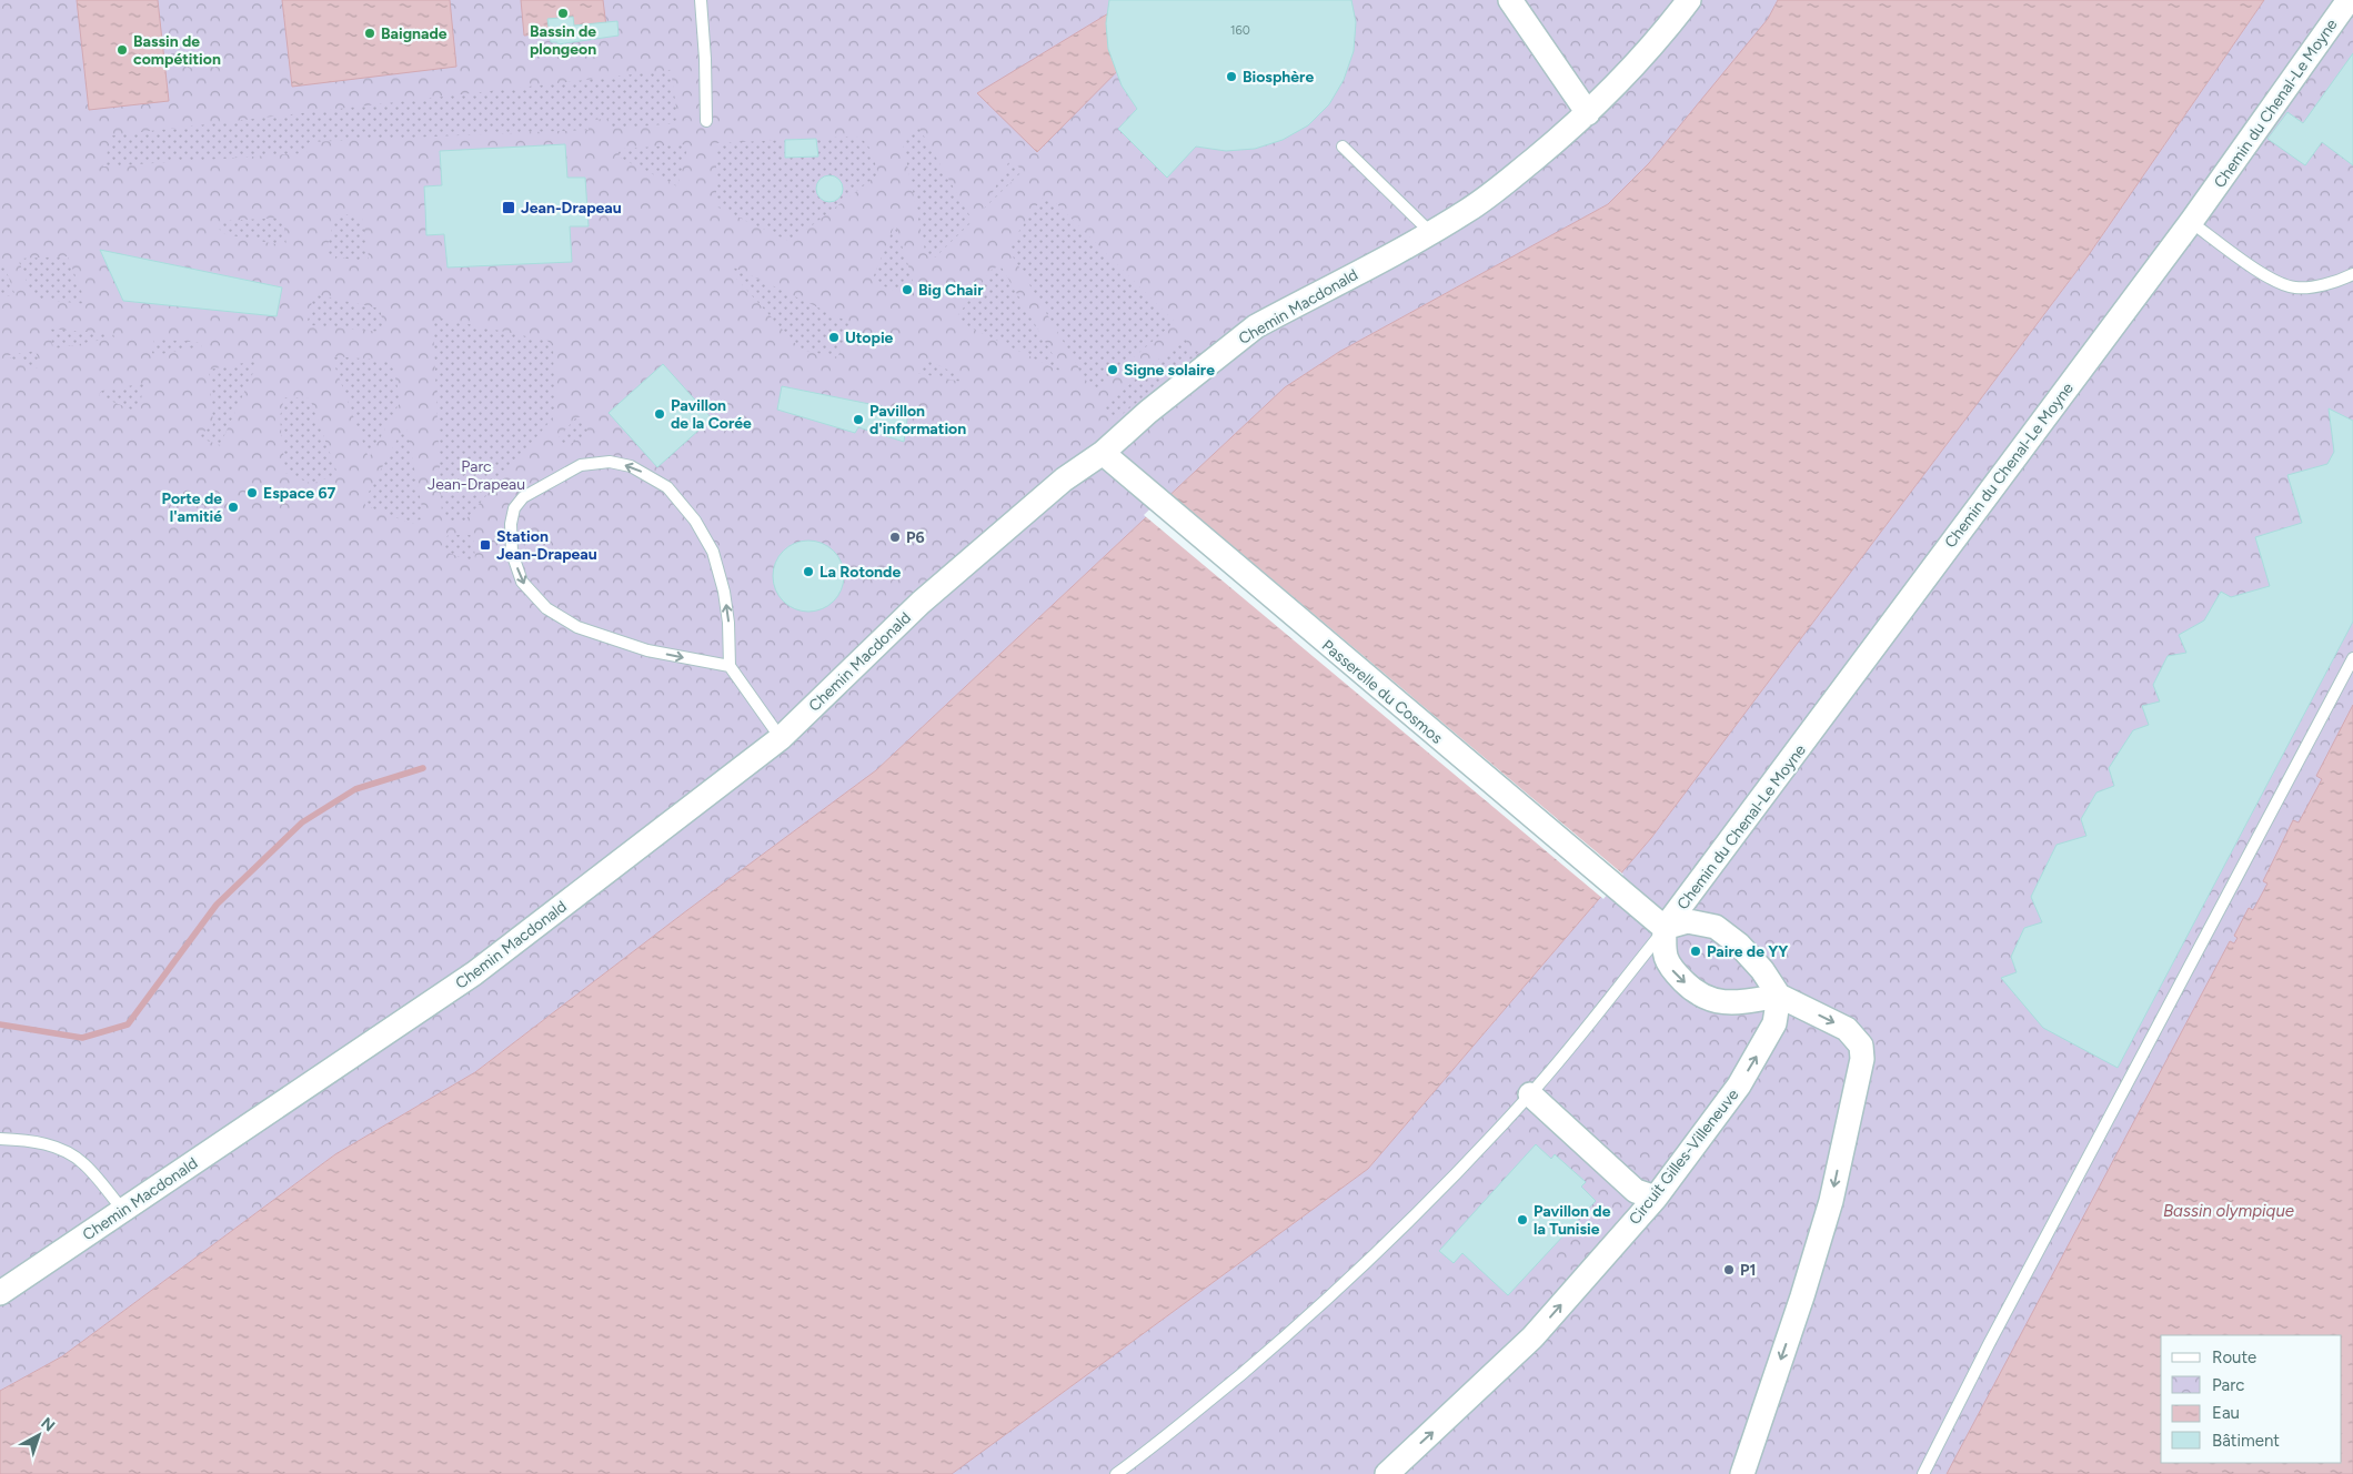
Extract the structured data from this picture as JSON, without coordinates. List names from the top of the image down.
{
  "streets": {
    "street": [
      "Chemin du Chenal-Le Moyne",
      "Chemin Macdonald",
      "Passerelle du Cosmos",
      "Circuit Gilles-Villeneuve"
    ]
  },
  "crossings": [
    ["Chemin du Chenal-Le Moyne", "Passerelle du Cosmos"],
    ["Chemin Macdonald", "Passerelle du Cosmos"]
  ],
  "one_way": ["Circuit Gilles-Villeneuve"],
  "water": ["Bassin olympique"],
  "parks": ["Parc Jean-Drapeau"],
  "places": {
    "other": [
      "Bassin de plongeon",
      "Baignade",
      "Bassin de compétition",
      "Biosphère",
      "Big Chair",
      "Utopie",
      "Signe solaire",
      "Pavillon de la Corée",
      "Pavillon d'information",
      "Espace 67",
      "Porte de l'amitié",
      "P6",
      "La Rotonde",
      "Paire de YY",
      "Pavillon de la Tunisie",
      "P1"
    ],
    "transit": ["Jean-Drapeau", "Station Jean-Drapeau"]
  },
  "house_numbers": ["160"],
  "legend": [
    "Route",
    "Parc",
    "Eau",
    "Bâtiment"
  ],
  "north": "top right"
}
